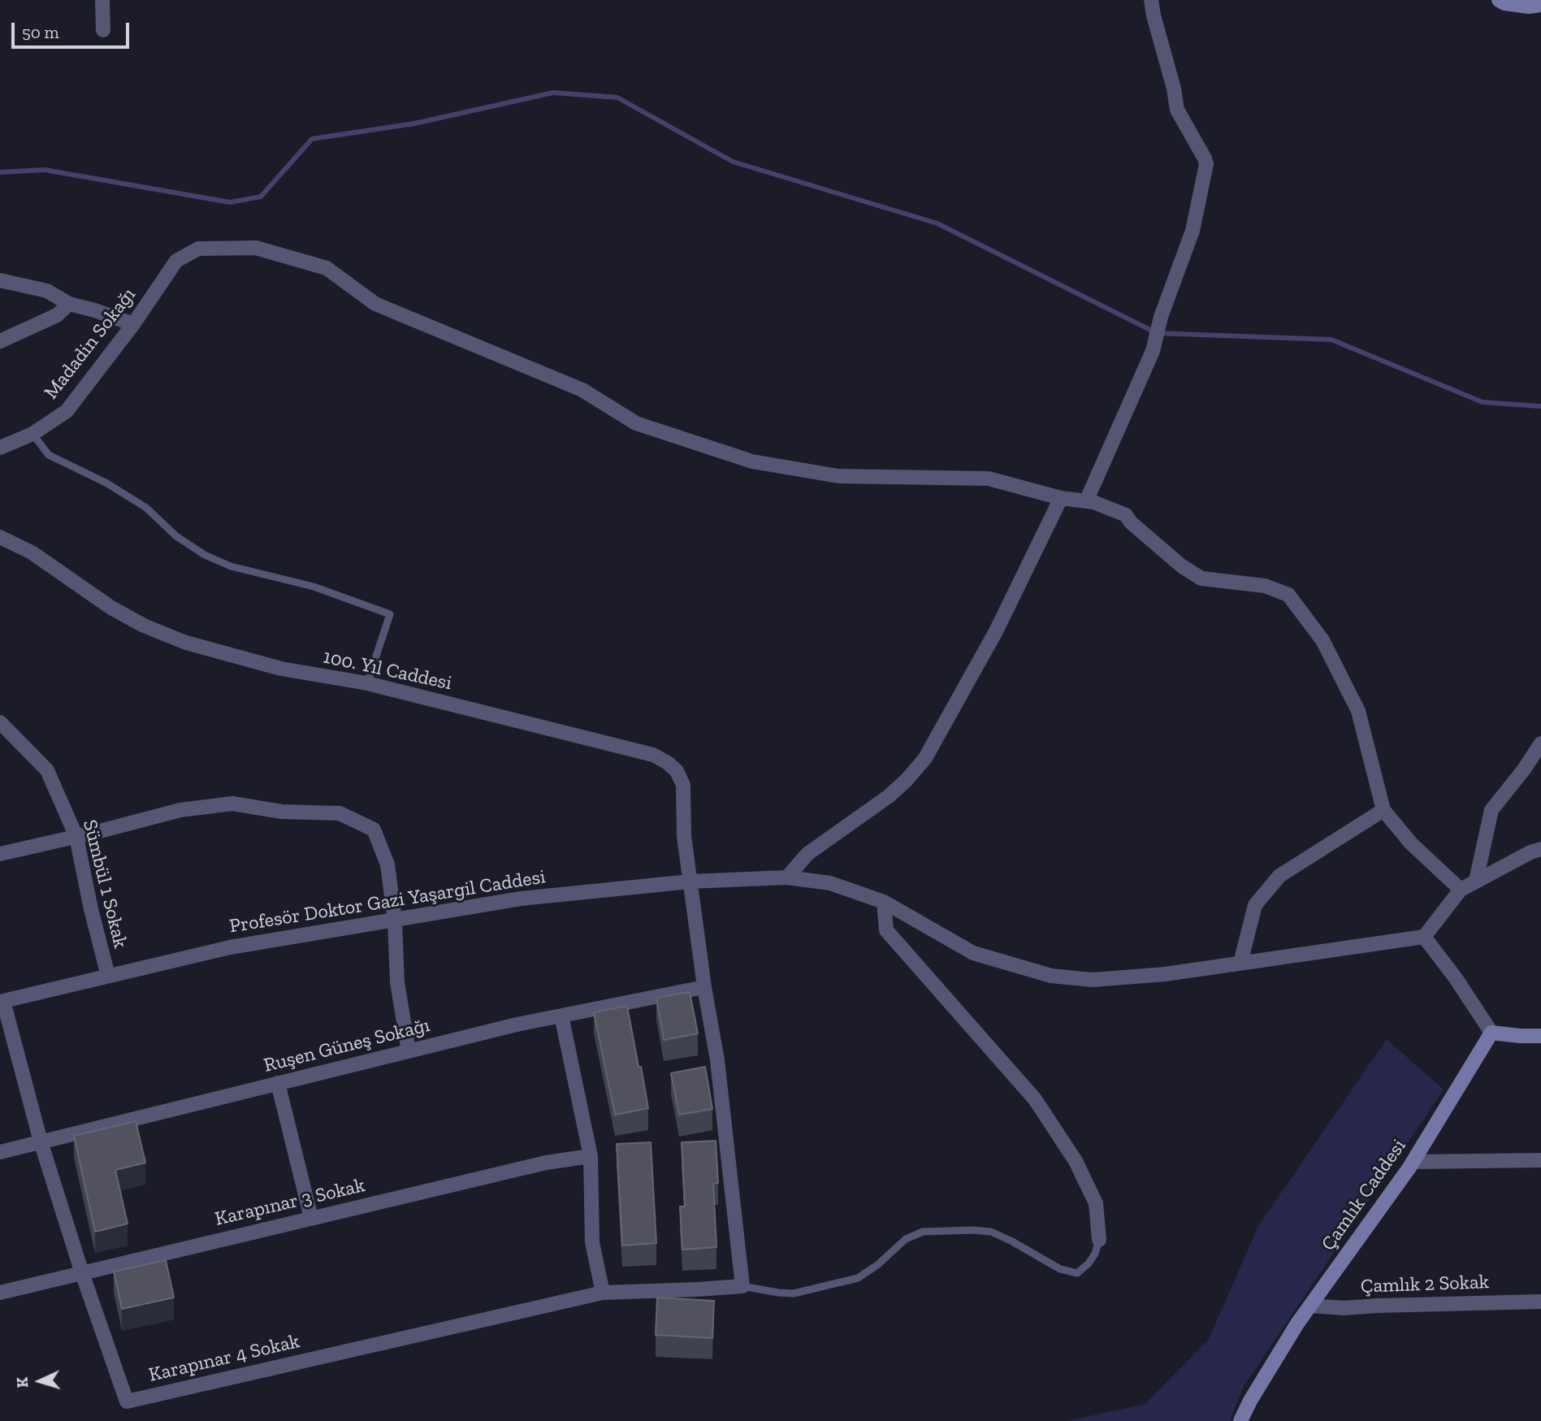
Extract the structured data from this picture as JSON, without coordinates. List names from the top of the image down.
{
  "streets": {
    "street": [
      "Madadin Sokağı",
      "100. Yıl Caddesi",
      "Sümbül 1 Sokak",
      "Profesör Doktor Gazi Yaşargil Caddesi",
      "Ruşen Güneş Sokağı",
      "Çamlık Caddesi",
      "Karapınar 3 Sokak",
      "Çamlık 2 Sokak",
      "Karapınar 4 Sokak"
    ]
  },
  "crossings": [
    ["100. Yıl Caddesi", "Profesör Doktor Gazi Yaşargil Caddesi"],
    ["100. Yıl Caddesi", "Ruşen Güneş Sokağı"],
    ["100. Yıl Caddesi", "Karapınar 4 Sokak"],
    ["Sümbül 1 Sokak", "Profesör Doktor Gazi Yaşargil Caddesi"],
    ["Profesör Doktor Gazi Yaşargil Caddesi", "Karapınar 4 Sokak"],
    ["Ruşen Güneş Sokağı", "Karapınar 4 Sokak"],
    ["Çamlık Caddesi", "Çamlık 2 Sokak"],
    ["Karapınar 3 Sokak", "Karapınar 4 Sokak"]
  ],
  "scale_bar": "50 m",
  "north": "left"
}
